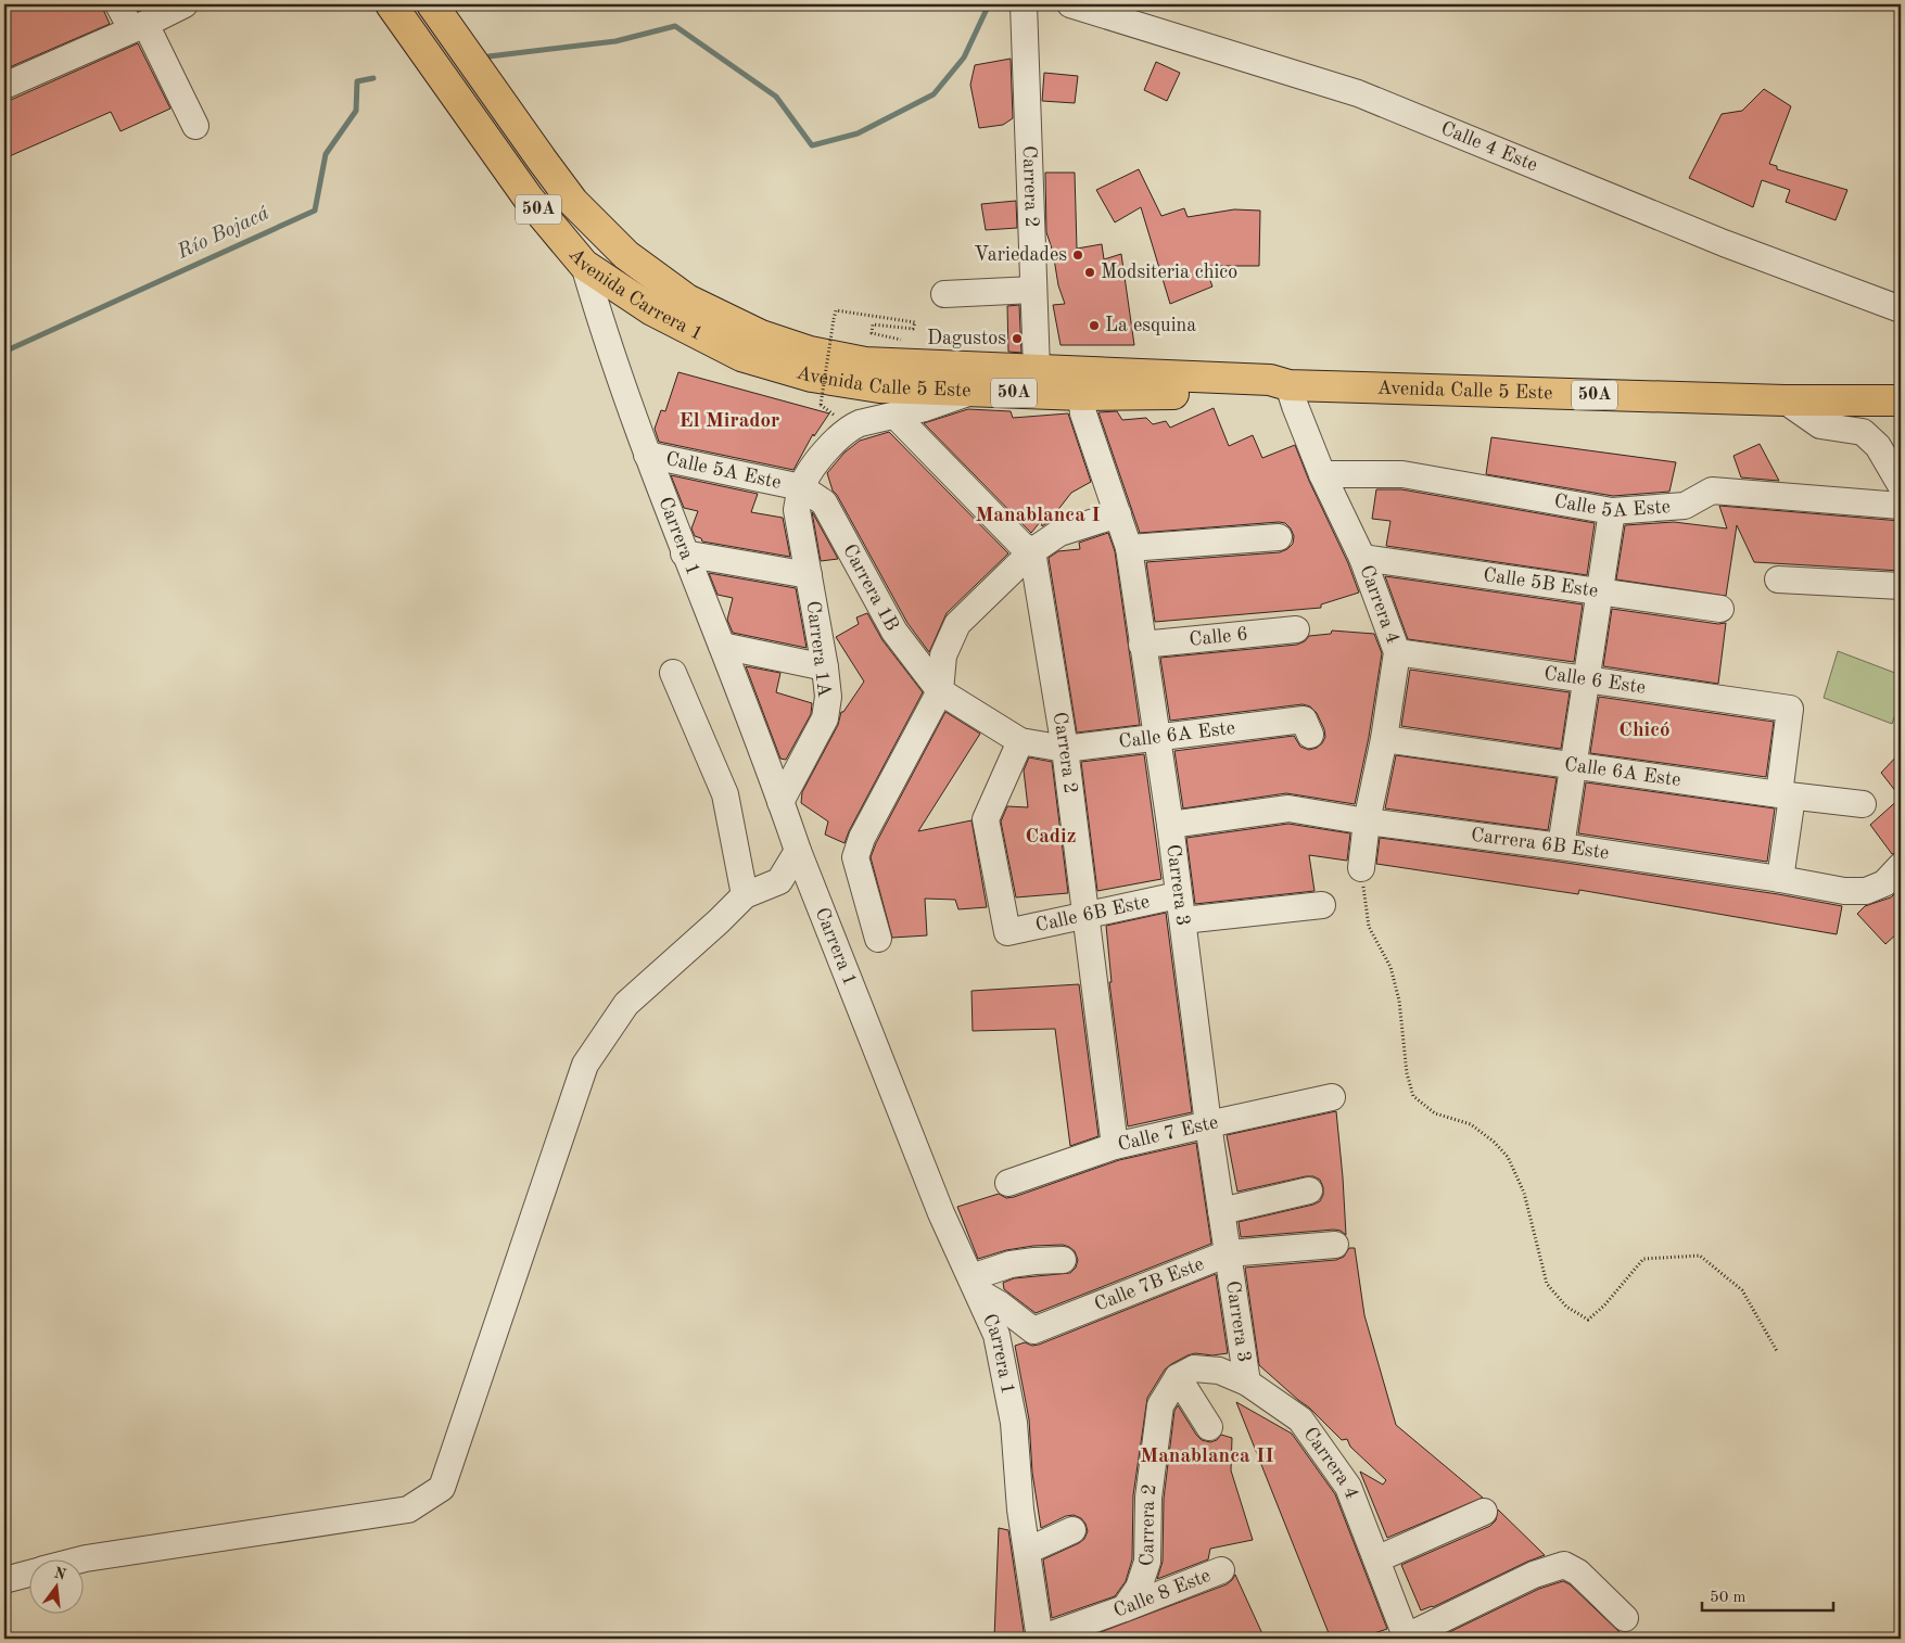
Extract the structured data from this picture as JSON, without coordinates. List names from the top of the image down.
{
  "streets": {
    "main road": ["50A", "Avenida Carrera 1", "Avenida Calle 5 Este"],
    "street": [
      "Calle 4 Este",
      "Carrera 2",
      "Calle 5A Este",
      "Carrera 1",
      "Calle 5B Este",
      "Carrera 1B",
      "Carrera 4",
      "Calle 6",
      "Carrera 1A",
      "Calle 6 Este",
      "Calle 6A Este",
      "Carrera 6B Este",
      "Carrera 3",
      "Calle 6B Este",
      "Calle 7 Este",
      "Calle 7B Este",
      "Calle 8 Este"
    ]
  },
  "crossings": [
    ["Carrera 2", "Avenida Calle 5 Este"],
    ["Carrera 2", "Carrera 1B"],
    ["Carrera 2", "Carrera 4"],
    ["Carrera 2", "Calle 6A Este"],
    ["Carrera 2", "Calle 6B Este"],
    ["Carrera 2", "Calle 7 Este"],
    ["Carrera 2", "Calle 8 Este"],
    ["Avenida Carrera 1", "Avenida Calle 5 Este"],
    ["Avenida Carrera 1", "Carrera 1"],
    ["Avenida Calle 5 Este", "Carrera 4"],
    ["Avenida Calle 5 Este", "Carrera 3"],
    ["Calle 5A Este", "Carrera 1"],
    ["Calle 5A Este", "Carrera 1B"],
    ["Calle 5A Este", "Carrera 4"],
    ["Calle 5A Este", "Carrera 1A"],
    ["Carrera 1", "Carrera 1A"],
    ["Carrera 1", "Calle 7B Este"],
    ["Carrera 1", "Calle 8 Este"],
    ["Calle 5B Este", "Carrera 4"],
    ["Carrera 1B", "Carrera 1A"],
    ["Carrera 1B", "Calle 6A Este"],
    ["Carrera 1B", "Calle 6B Este"],
    ["Carrera 4", "Calle 6 Este"],
    ["Carrera 4", "Calle 6A Este"],
    ["Carrera 4", "Carrera 6B Este"],
    ["Carrera 4", "Carrera 3"],
    ["Calle 6", "Carrera 3"],
    ["Calle 6 Este", "Calle 6A Este"],
    ["Calle 6A Este", "Carrera 3"],
    ["Carrera 6B Este", "Carrera 3"],
    ["Carrera 3", "Calle 6B Este"],
    ["Carrera 3", "Calle 7 Este"],
    ["Carrera 3", "Calle 7B Este"]
  ],
  "districts": [
    "El Mirador",
    "Manablanca I",
    "Chicó",
    "Cadiz",
    "Manablanca II"
  ],
  "water": ["Río Bojacá"],
  "places": [
    "Variedades",
    "Modsiteria chico",
    "La esquina",
    "Dagustos"
  ],
  "scale_bar": "50 m",
  "north": "top"
}
